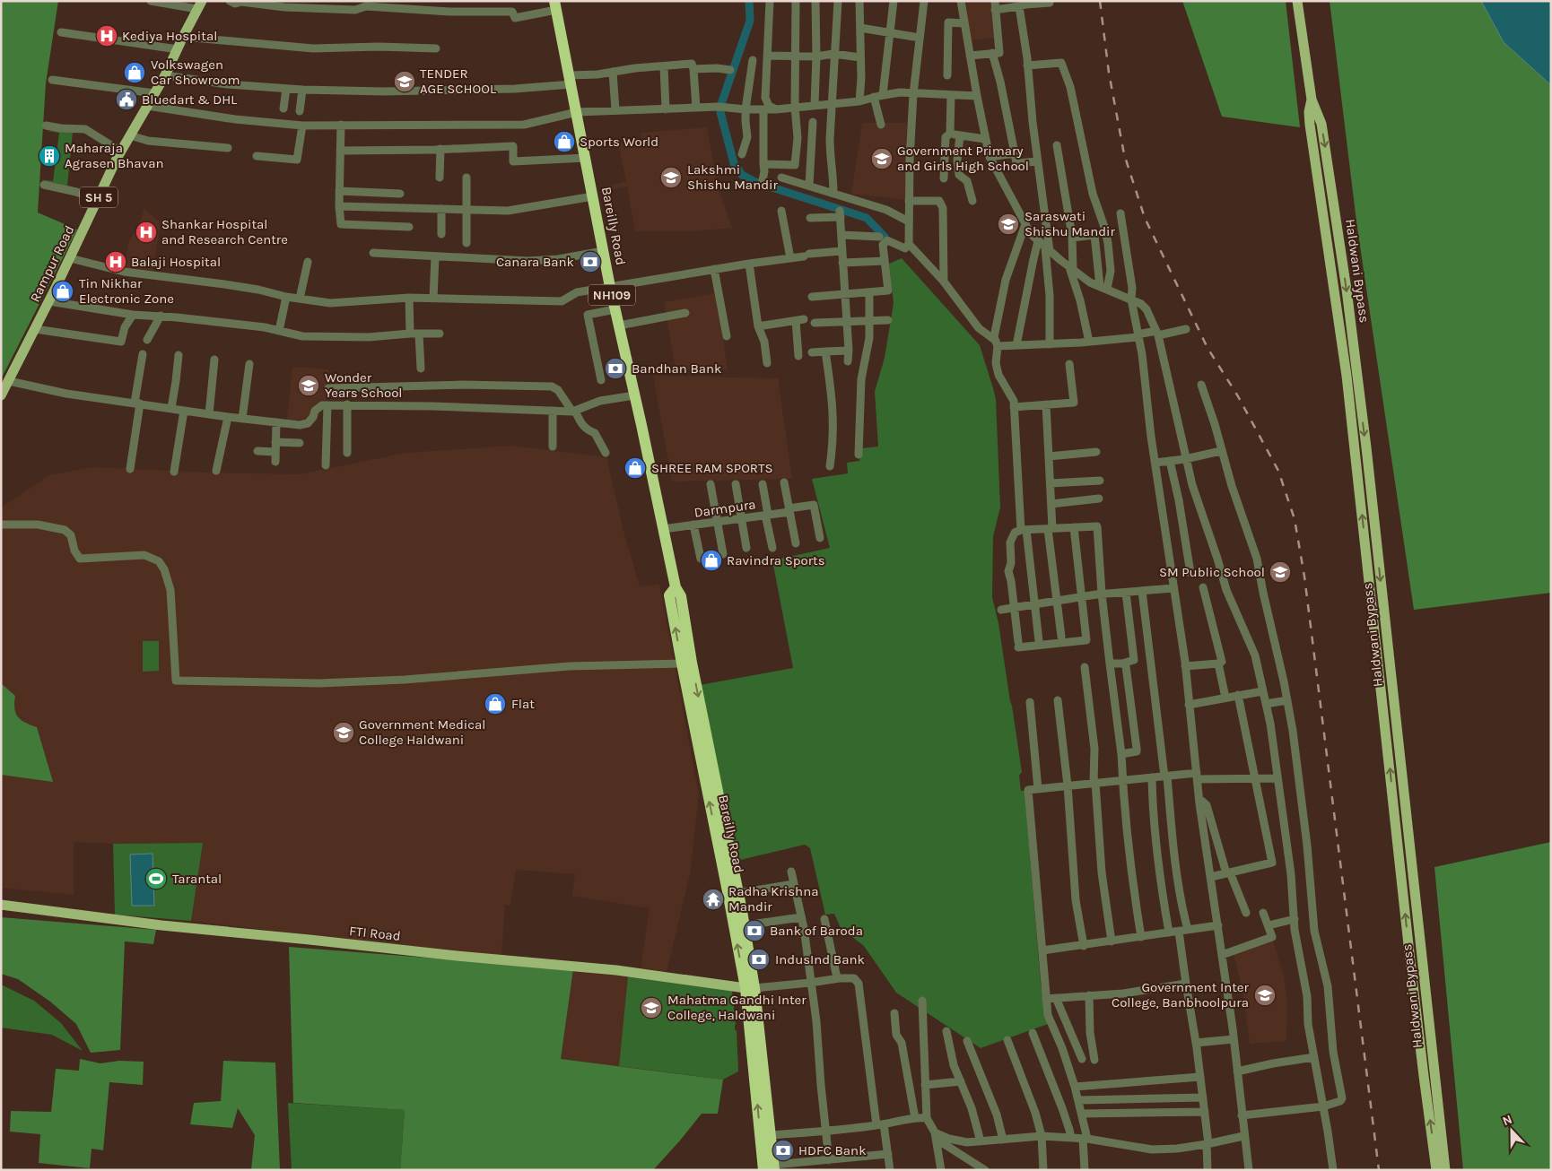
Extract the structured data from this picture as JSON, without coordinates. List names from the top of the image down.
{
  "streets": {
    "highway": ["Bareilly Road", "NH109"],
    "main road": [
      "SH 5",
      "Rampur Road",
      "Haldwani Bypass",
      "FTI Road"
    ],
    "street": ["Darmpura"]
  },
  "crossings": [
    ["Bareilly Road", "Darmpura"],
    ["Bareilly Road", "FTI Road"]
  ],
  "places": {
    "hospital": ["Kediya Hospital", "Shankar Hospital and Research Centre", "Balaji Hospital"],
    "shop": [
      "Volkswagen Car Showroom",
      "Sports World",
      "Tin Nikhar Electronic Zone",
      "SHREE RAM SPORTS",
      "Ravindra Sports",
      "Flat"
    ],
    "school or university": [
      "TENDER AGE SCHOOL",
      "Government Primary and Girls High School",
      "Lakshmi Shishu Mandir",
      "Saraswati Shishu Mandir",
      "Wonder Years School",
      "SM Public School",
      "Government Medical College Haldwani",
      "Government Inter College, Banbhoolpura",
      "Mahatma Gandhi Inter College, Haldwani"
    ],
    "public building": ["Bluedart & DHL"],
    "building": ["Maharaja Agrasen Bhavan"],
    "bank": [
      "Canara Bank",
      "Bandhan Bank",
      "Bank of Baroda",
      "IndusInd Bank",
      "HDFC Bank"
    ],
    "sports": ["Tarantal"],
    "temple": ["Radha Krishna Mandir"]
  },
  "north": "top"
}
